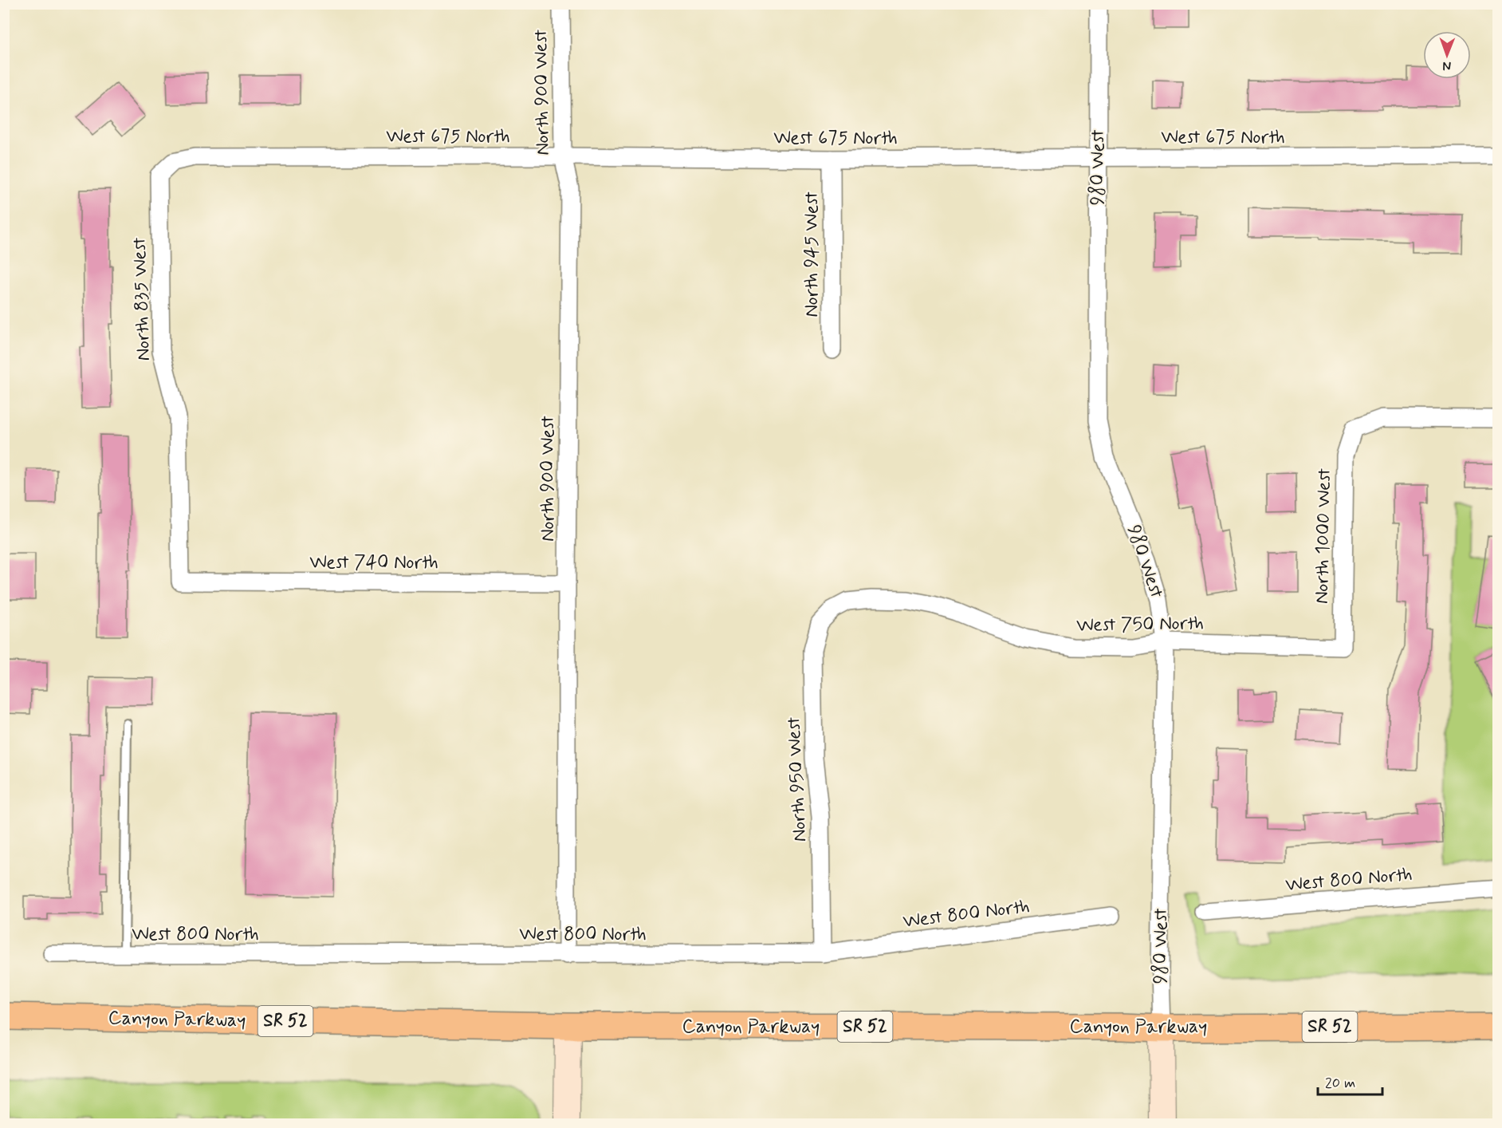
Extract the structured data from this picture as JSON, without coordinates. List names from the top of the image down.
{
  "streets": {
    "highway": ["Canyon Parkway", "SR 52"],
    "street": [
      "North 900 West",
      "West 675 North",
      "980 West",
      "North 945 West",
      "North 835 West",
      "North 1000 West",
      "West 740 North",
      "West 750 North",
      "North 950 West",
      "West 800 North"
    ]
  },
  "crossings": [
    ["North 900 West", "West 675 North"],
    ["North 900 West", "West 740 North"],
    ["North 900 West", "West 800 North"],
    ["West 675 North", "980 West"],
    ["West 675 North", "North 945 West"],
    ["West 675 North", "North 835 West"],
    ["980 West", "West 750 North"],
    ["980 West", "Canyon Parkway"],
    ["North 835 West", "West 740 North"],
    ["North 1000 West", "West 750 North"],
    ["West 750 North", "North 950 West"],
    ["North 950 West", "West 800 North"]
  ],
  "scale_bar": "20 m",
  "north": "bottom"
}
